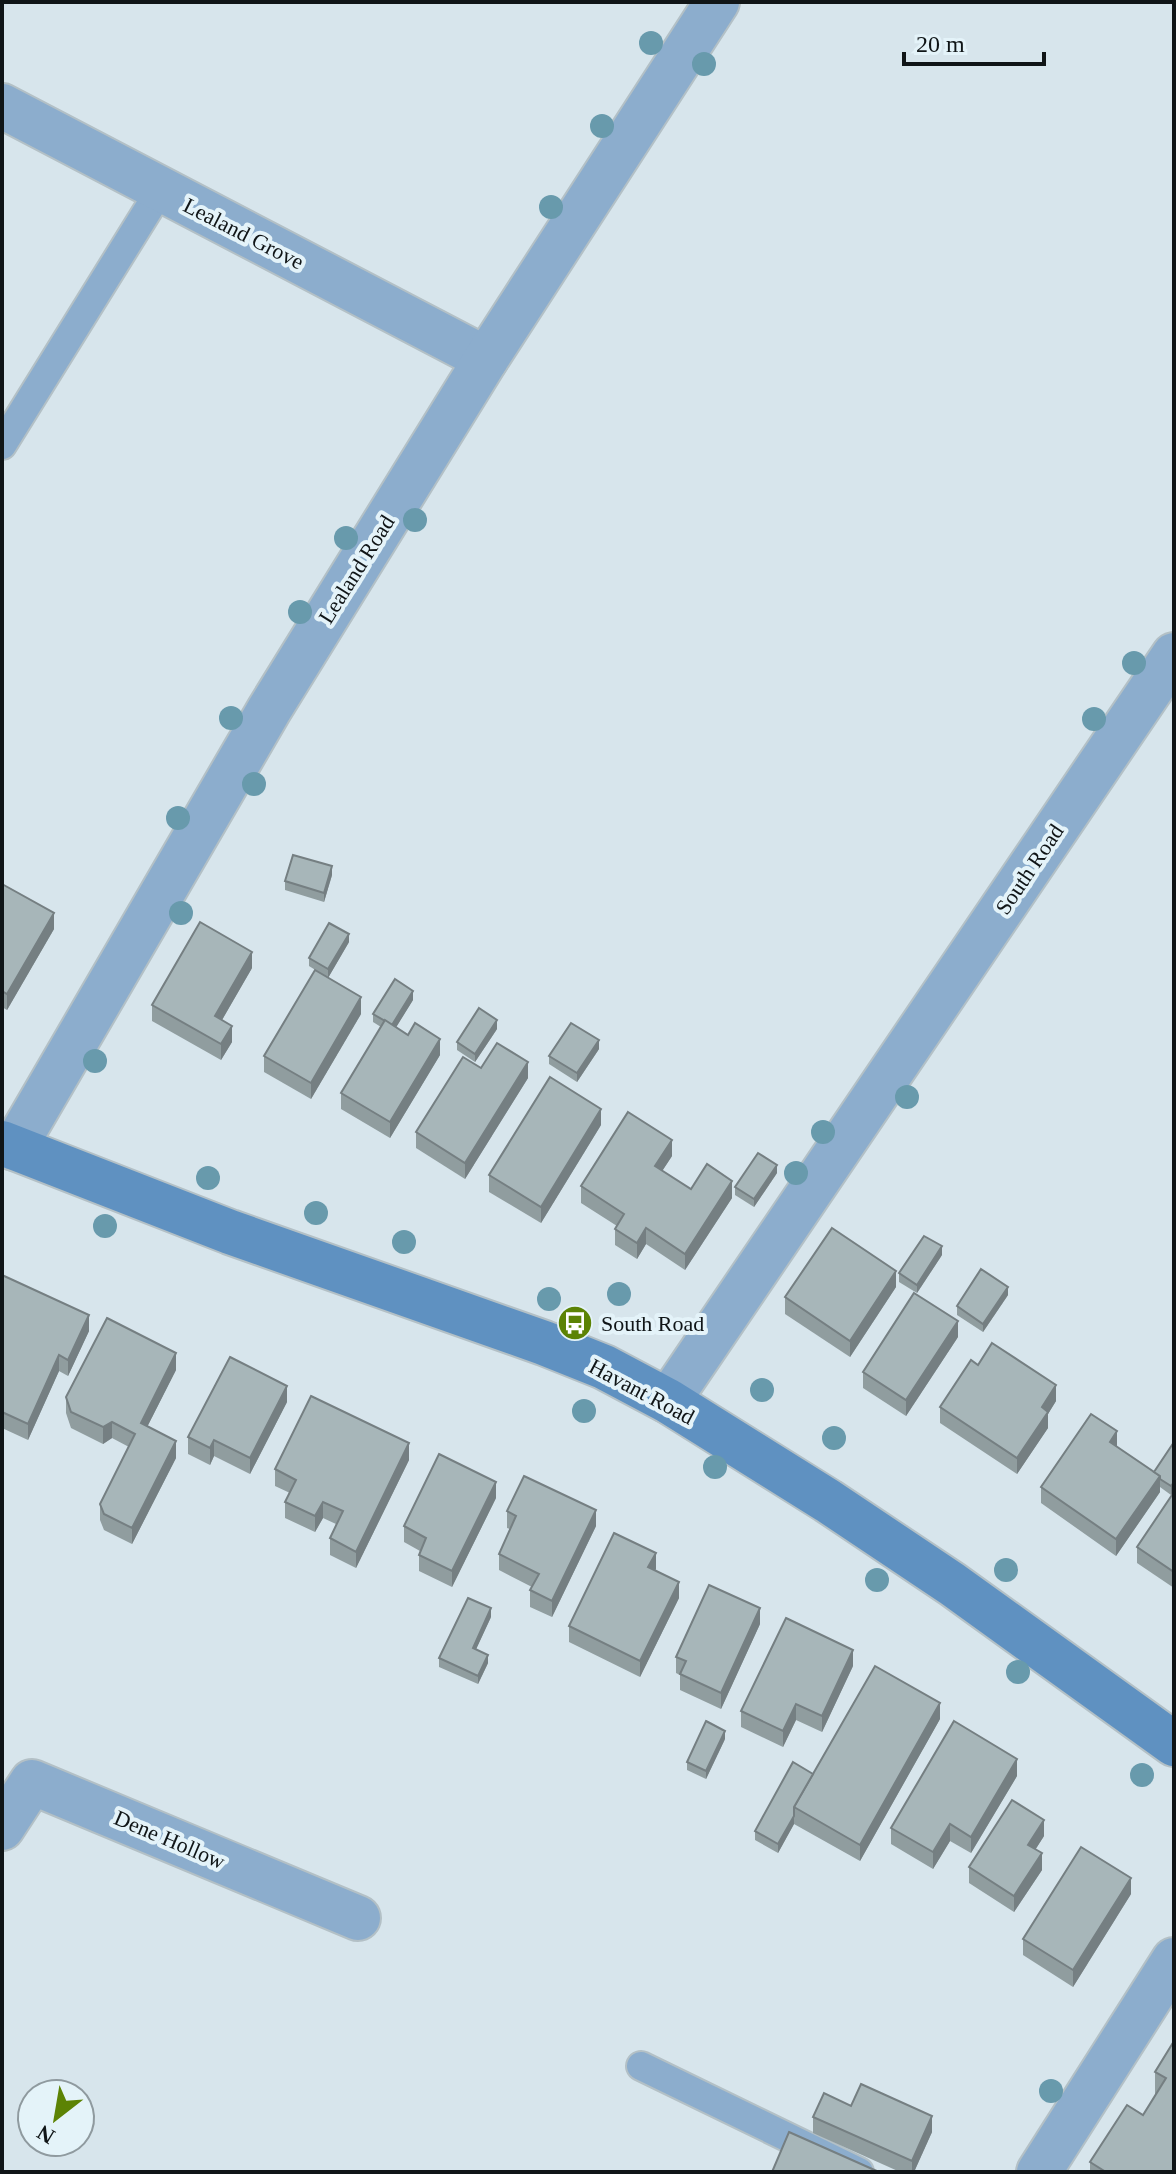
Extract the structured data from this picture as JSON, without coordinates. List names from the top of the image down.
{
  "streets": {
    "street": [
      "Lealand Grove",
      "Lealand Road",
      "South Road",
      "Havant Road",
      "Dene Hollow"
    ]
  },
  "crossings": [
    ["Lealand Grove", "Lealand Road"],
    ["Lealand Road", "Havant Road"],
    ["South Road", "Havant Road"]
  ],
  "places": {
    "bus stop": ["South Road"]
  },
  "scale_bar": "20 m",
  "north": "bottom left"
}
